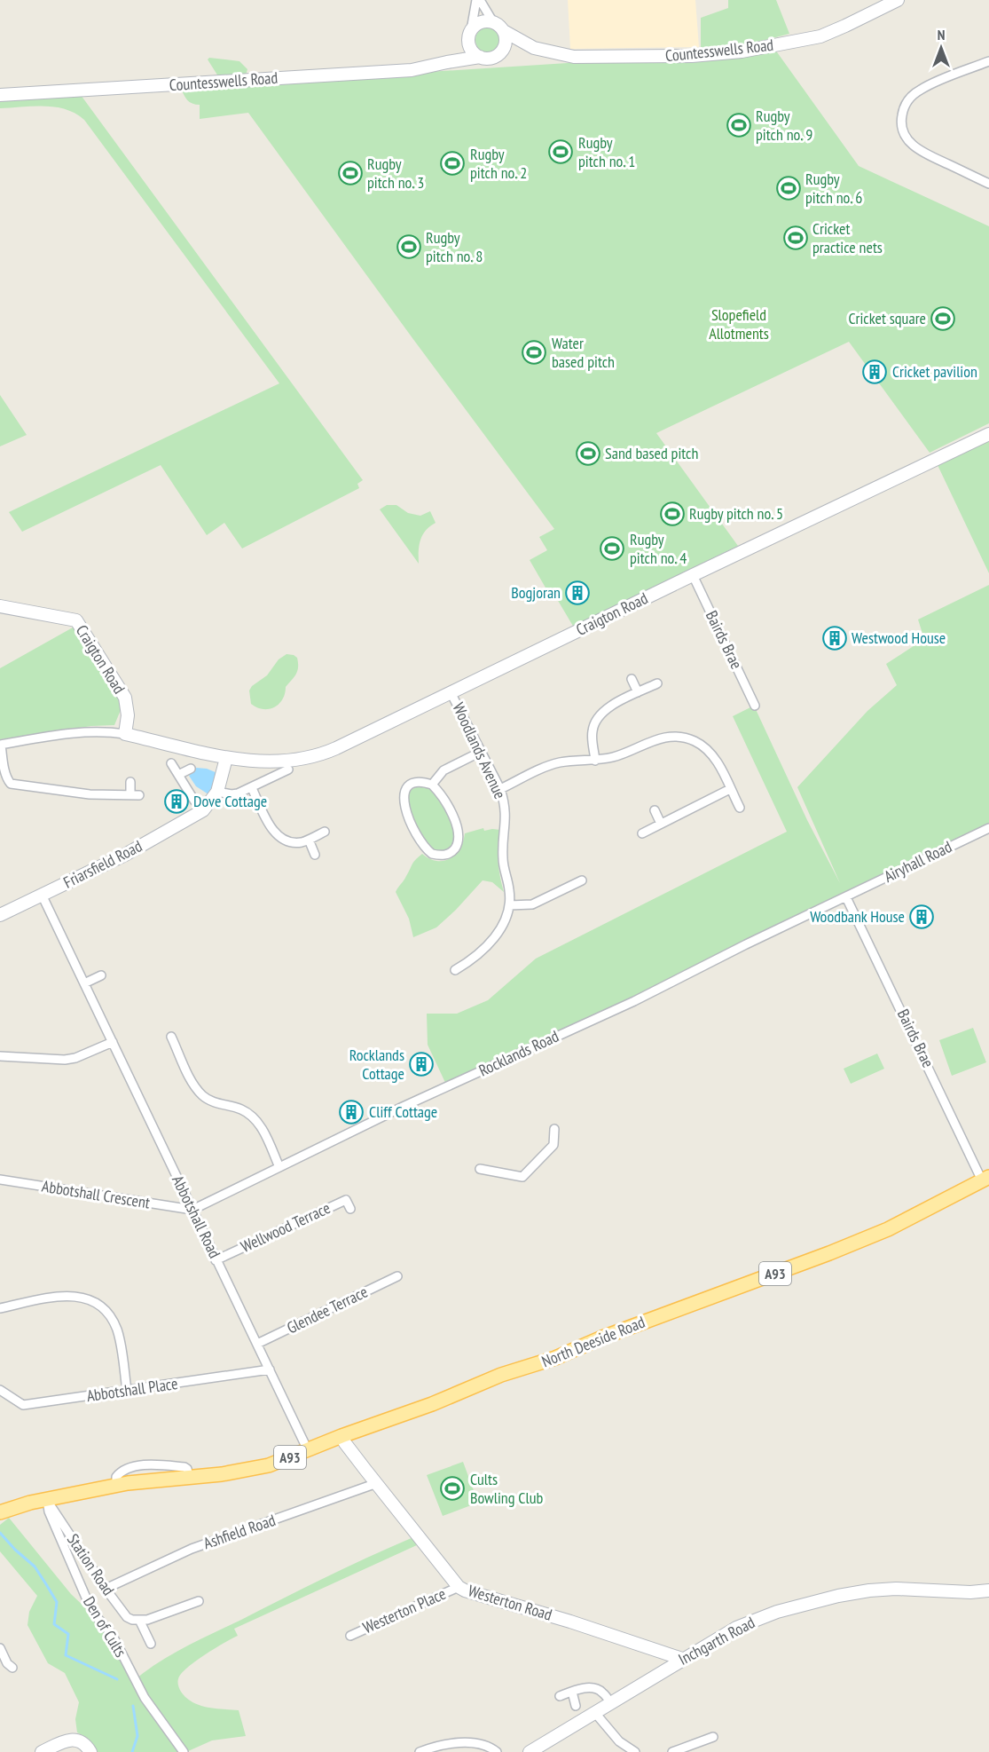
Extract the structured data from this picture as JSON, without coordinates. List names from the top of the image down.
{
  "streets": {
    "main road": ["A93", "North Deeside Road"],
    "street": [
      "Countesswells Road",
      "Craigton Road",
      "Bairds Brae",
      "Woodlands Avenue",
      "Airyhall Road",
      "Friarsfield Road",
      "Rocklands Road",
      "Abbotshall Crescent",
      "Abbotshall Road",
      "Wellwood Terrace",
      "Glendee Terrace",
      "Abbotshall Place",
      "Ashfield Road",
      "Station Road",
      "Westerton Road",
      "Westerton Place",
      "Den of Cults",
      "Inchgarth Road"
    ]
  },
  "crossings": [
    ["Craigton Road", "Bairds Brae"],
    ["Craigton Road", "Woodlands Avenue"],
    ["Bairds Brae", "Airyhall Road"],
    ["Bairds Brae", "Rocklands Road"],
    ["Bairds Brae", "North Deeside Road"],
    ["Airyhall Road", "Rocklands Road"],
    ["Friarsfield Road", "Abbotshall Road"],
    ["Rocklands Road", "Abbotshall Crescent"],
    ["Rocklands Road", "Abbotshall Road"],
    ["Abbotshall Crescent", "Abbotshall Road"],
    ["Abbotshall Road", "Wellwood Terrace"],
    ["Abbotshall Road", "Glendee Terrace"],
    ["Abbotshall Road", "North Deeside Road"],
    ["Abbotshall Road", "Abbotshall Place"],
    ["North Deeside Road", "Station Road"],
    ["North Deeside Road", "Westerton Road"],
    ["North Deeside Road", "Den of Cults"],
    ["Ashfield Road", "Station Road"],
    ["Ashfield Road", "Westerton Road"],
    ["Station Road", "Den of Cults"],
    ["Westerton Road", "Westerton Place"],
    ["Westerton Road", "Inchgarth Road"]
  ],
  "parks": ["Slopefield Allotments"],
  "places": {
    "sports": [
      "Rugby pitch no. 9",
      "Rugby pitch no. 1",
      "Rugby pitch no. 2",
      "Rugby pitch no. 3",
      "Rugby pitch no. 6",
      "Cricket practice nets",
      "Rugby pitch no. 8",
      "Cricket square",
      "Water based pitch",
      "Sand based pitch",
      "Rugby pitch no. 5",
      "Rugby pitch no. 4",
      "Cults Bowling Club"
    ],
    "building": [
      "Cricket pavilion",
      "Bogjoran",
      "Westwood House",
      "Dove Cottage",
      "Woodbank House",
      "Rocklands Cottage",
      "Cliff Cottage"
    ]
  },
  "north": "top"
}
